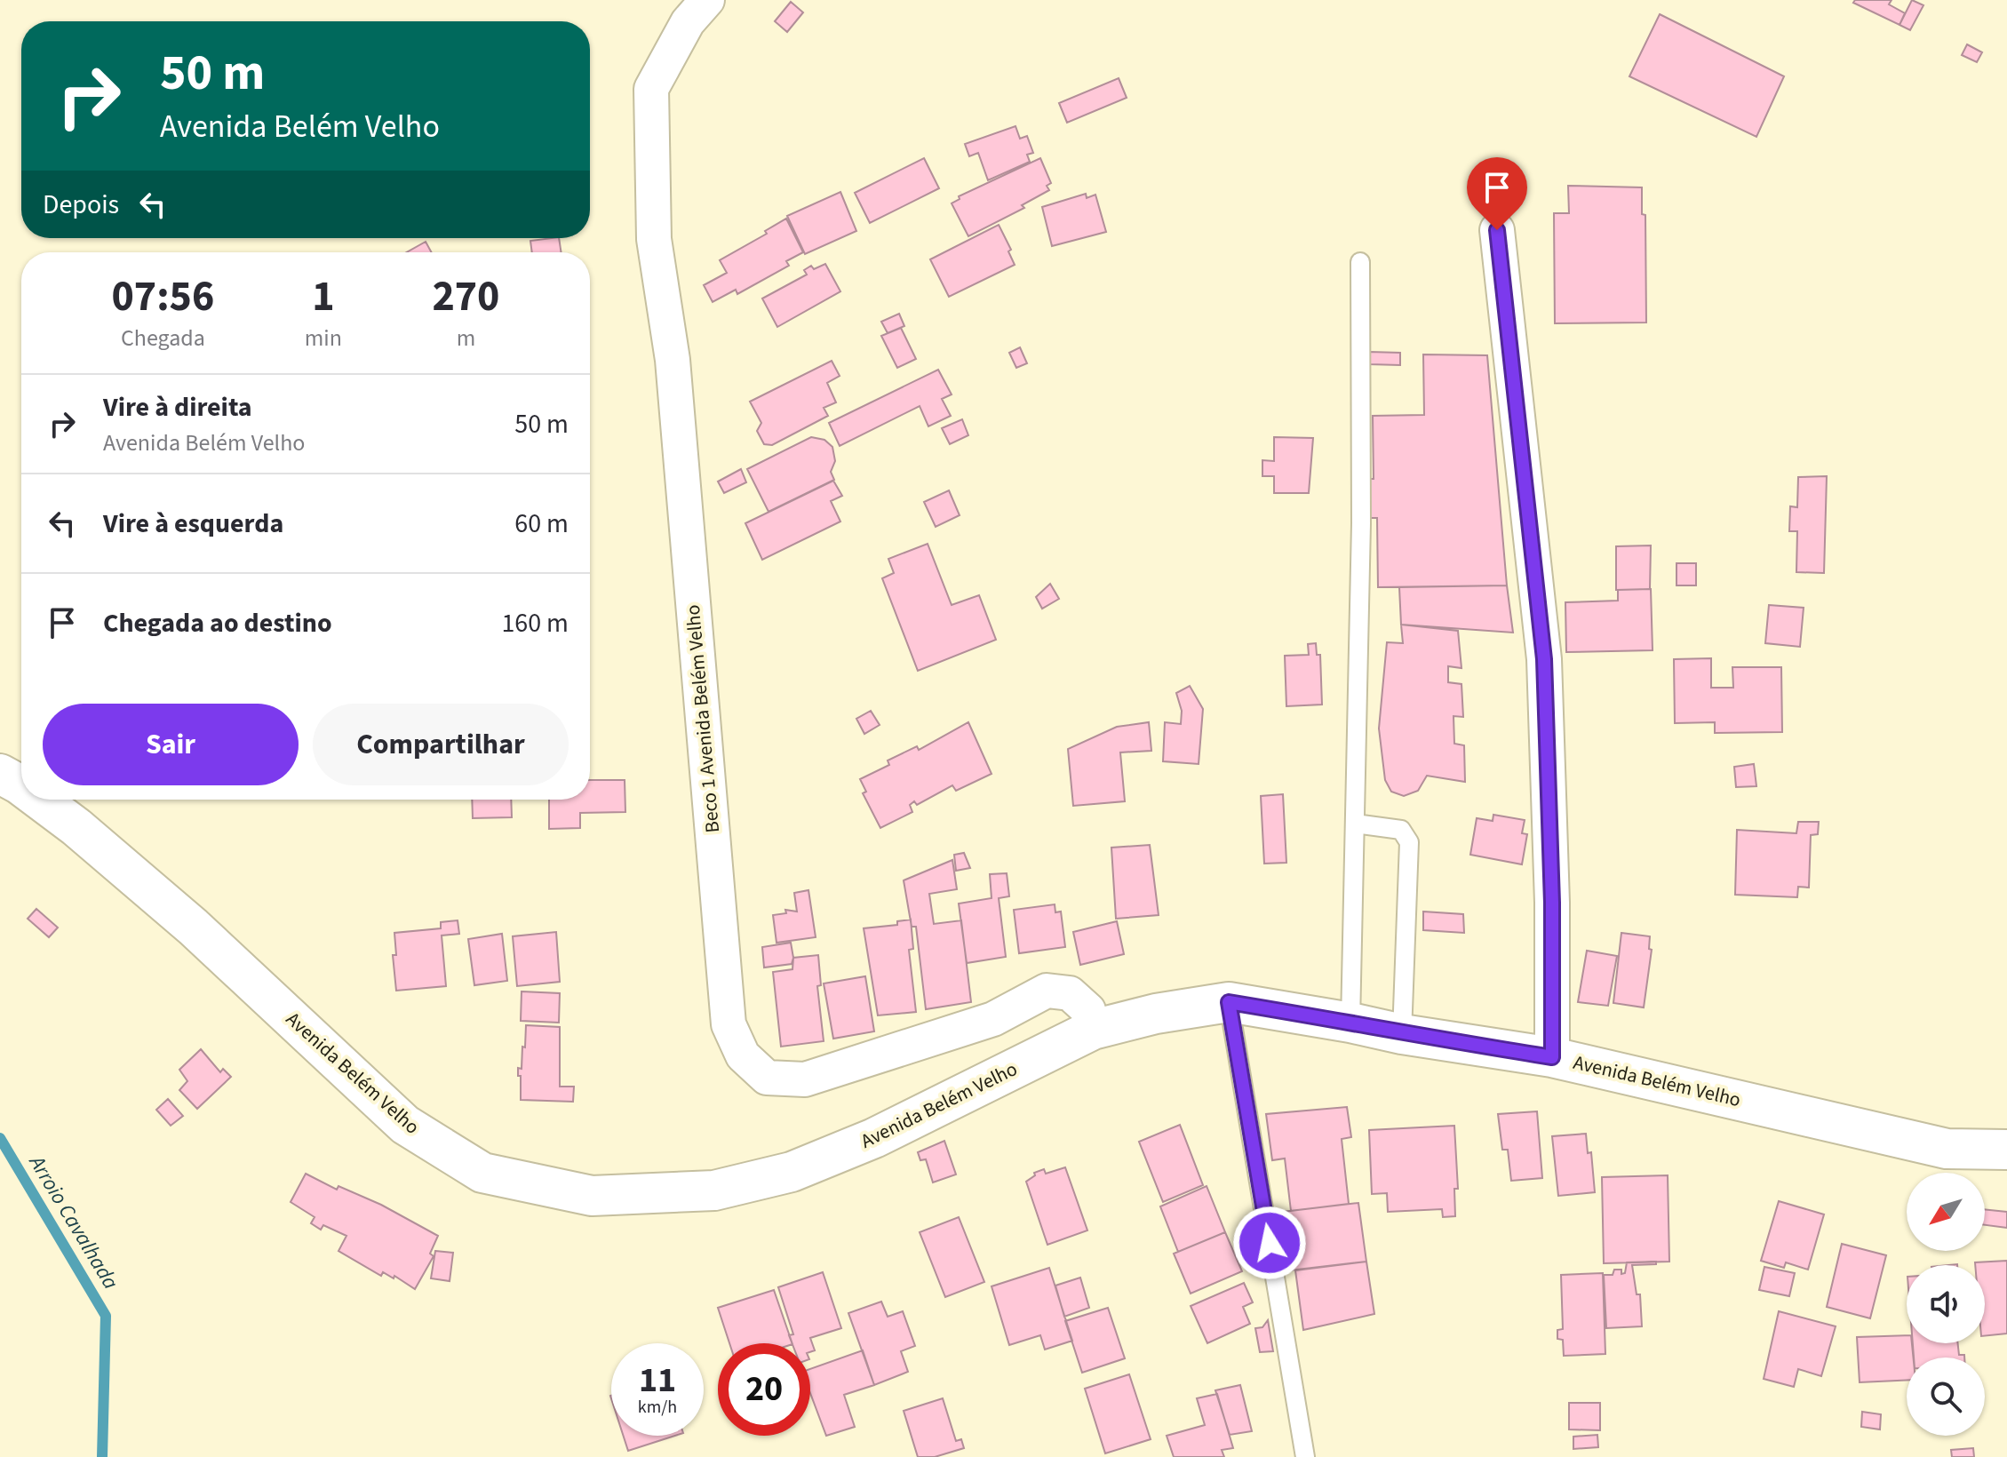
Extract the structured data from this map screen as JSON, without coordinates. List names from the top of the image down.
{
  "streets": {
    "main road": ["Avenida Belém Velho"],
    "street": ["Beco 1 Avenida Belém Velho"]
  },
  "crossings": [
    ["Beco 1 Avenida Belém Velho", "Avenida Belém Velho"]
  ],
  "water": ["Arroio Cavalhada"],
  "north": "bottom left",
  "page": {
    "turn": ["50 m", "Avenida Belém Velho"],
    "then": "Depois",
    "eta": [
      "07:56",
      "Chegada",
      "1",
      "min",
      "270",
      "m"
    ],
    "list": [
      {
        "name": "Vire à direita",
        "note": "Avenida Belém Velho",
        "value": "50 m"
      },
      {
        "name": "Vire à esquerda",
        "value": "60 m"
      },
      {
        "name": "Chegada ao destino",
        "value": "160 m"
      }
    ],
    "buttons": ["Sair", "Compartilhar"],
    "speed": "11 km/h",
    "limit": "20"
  }
}
